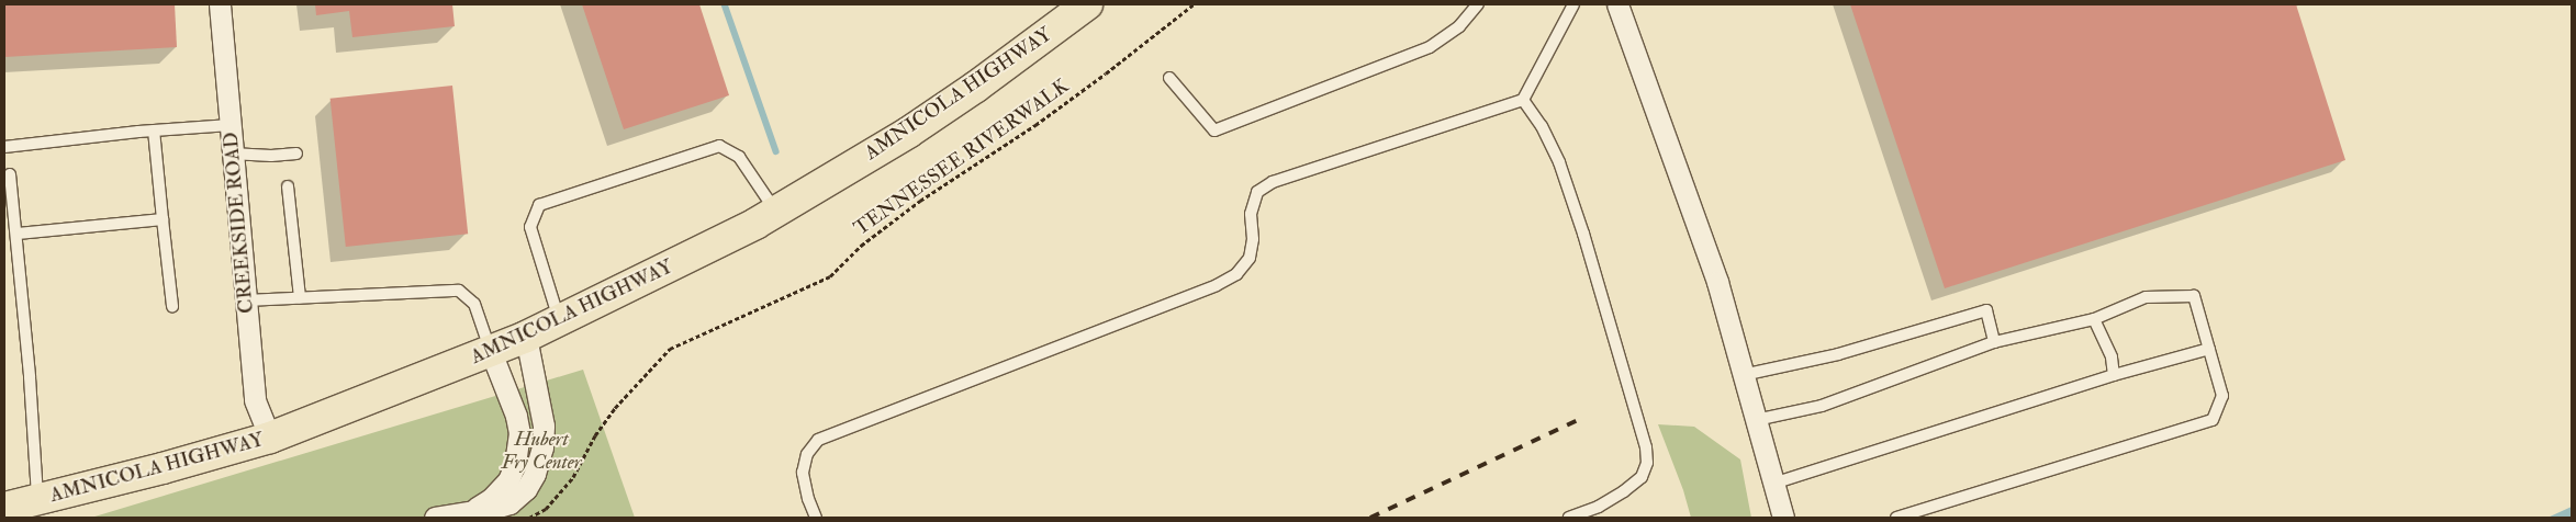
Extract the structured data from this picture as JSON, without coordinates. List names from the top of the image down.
{
  "streets": {
    "main road": ["AMNICOLA HIGHWAY"],
    "street": ["CREEKSIDE ROAD"],
    "path": ["TENNESSEE RIVERWALK"]
  },
  "crossings": [
    ["AMNICOLA HIGHWAY", "CREEKSIDE ROAD"]
  ],
  "parks": ["Hubert Fry Center"]
}
